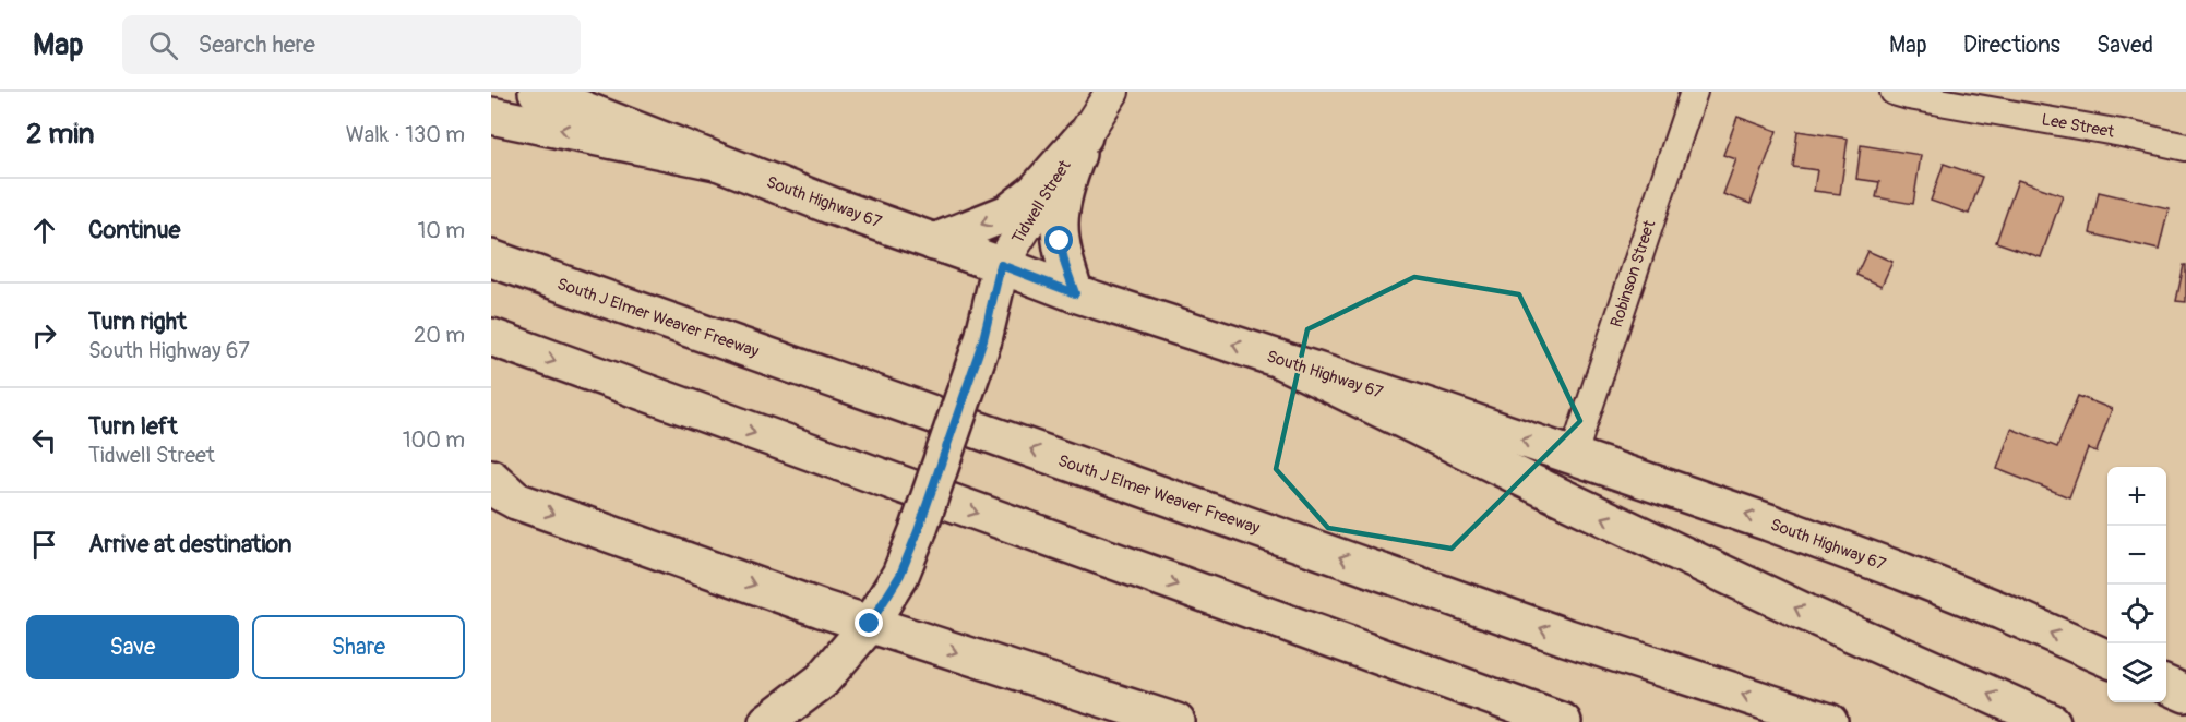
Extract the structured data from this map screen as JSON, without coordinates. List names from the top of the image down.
{
  "streets": {
    "main road": ["South Highway 67", "Tidwell Street", "South J Elmer Weaver Freeway"],
    "street": ["Lee Street", "Robinson Street"]
  },
  "crossings": [
    ["South Highway 67", "Tidwell Street"],
    ["South Highway 67", "Robinson Street"]
  ],
  "page": {
    "header": "Map",
    "search": "Search here",
    "nav": ["Map", "Directions", "Saved"],
    "heading": ["2 min", "Walk · 130 m"],
    "list": [
      ["Continue", "10 m"],
      ["Turn right", "South Highway 67", "20 m"],
      ["Turn left", "Tidwell Street", "100 m"],
      "Arrive at destination"
    ],
    "map_buttons": ["+", "−"],
    "buttons": ["Save", "Share"]
  }
}
